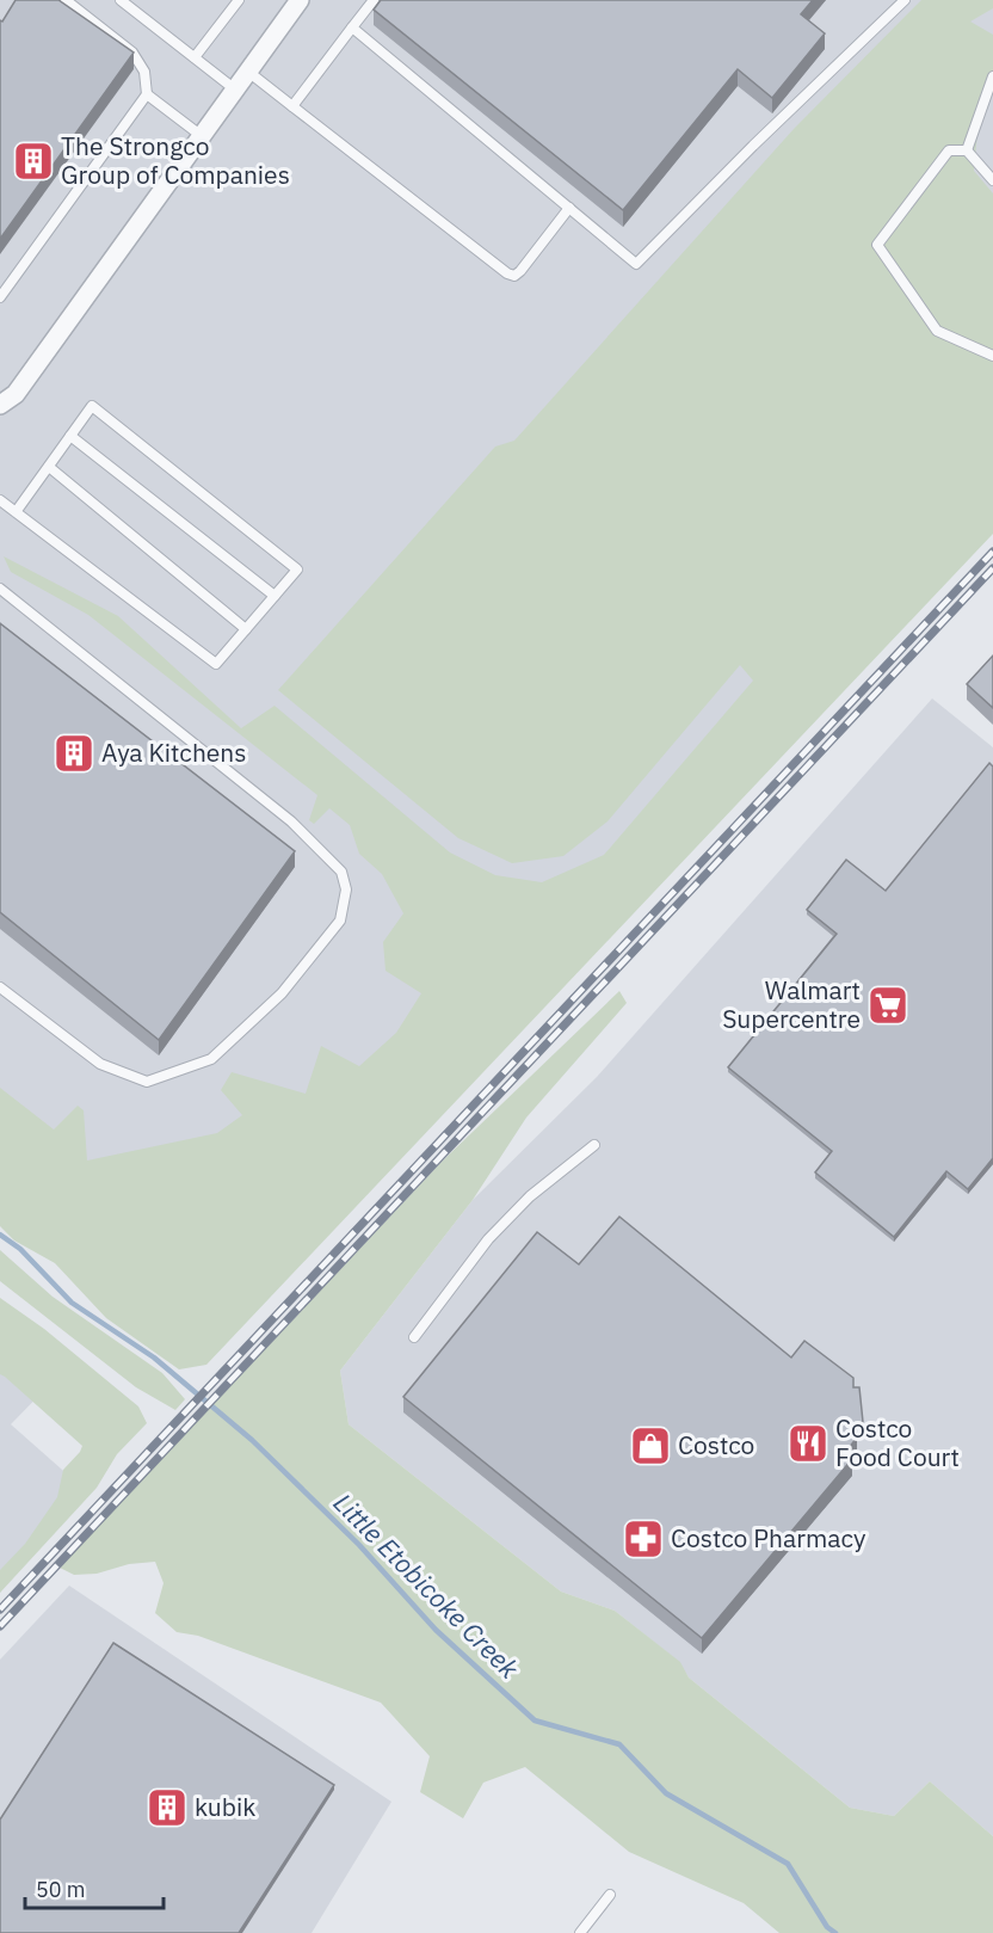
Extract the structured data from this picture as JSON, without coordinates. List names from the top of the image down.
{
  "water": ["Little Etobicoke Creek"],
  "places": {
    "building": ["The Strongco Group of Companies", "Aya Kitchens", "kubik"],
    "supermarket": ["Walmart Supercentre"],
    "restaurant": ["Costco Food Court"],
    "shop": ["Costco"],
    "pharmacy": ["Costco Pharmacy"]
  },
  "scale_bar": "50 m"
}
